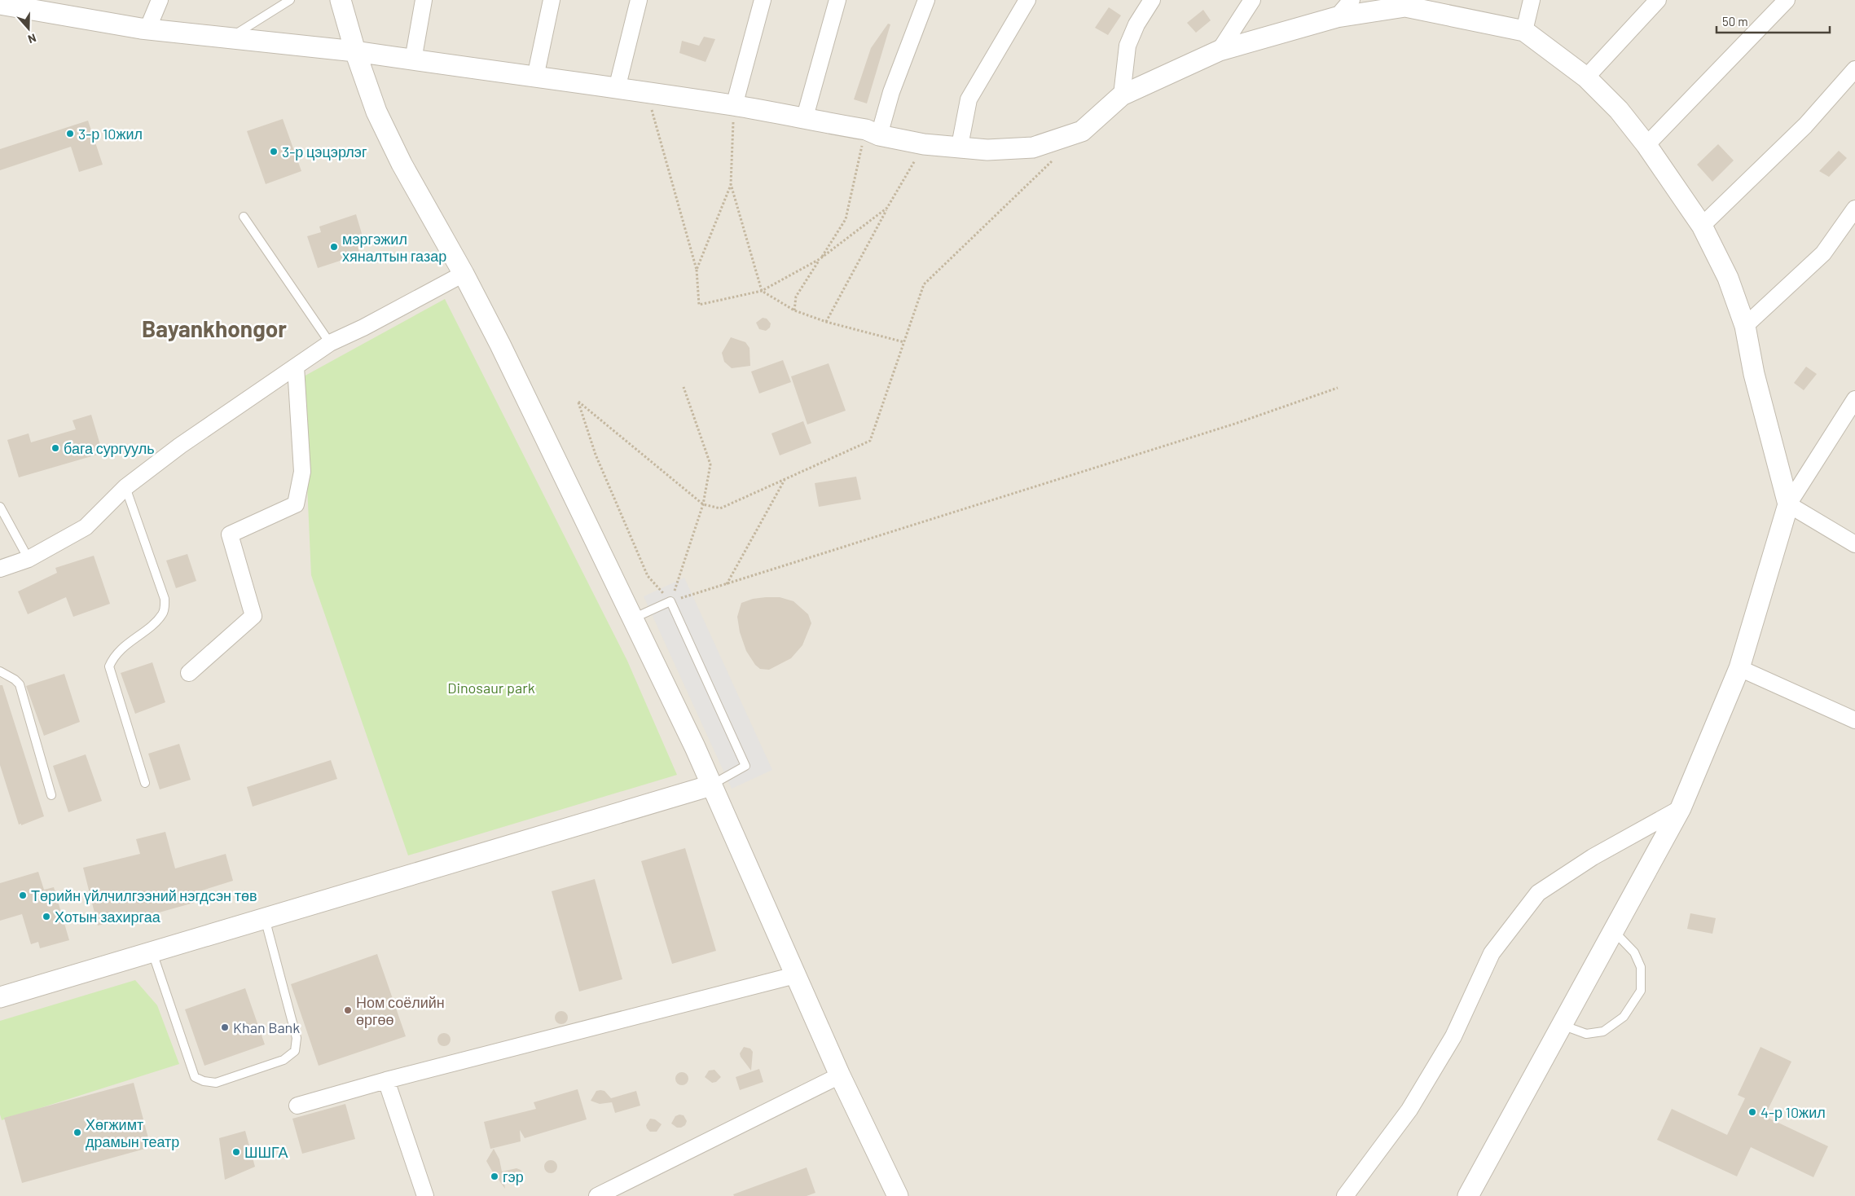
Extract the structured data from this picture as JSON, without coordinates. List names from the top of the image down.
{
  "districts": ["Bayankhongor"],
  "parks": ["Dinosaur park"],
  "places": [
    "3-р 10жил",
    "3-р цэцэрлэг",
    "мэргэжил хяналтын газар",
    "бага сургууль",
    "Төрийн үйлчилгээний нэгдсэн төв",
    "Хотын захиргаа",
    "Ном соёлийн өргөө",
    "Khan Bank",
    "4-р 10жил",
    "Хөгжимт драмын театр",
    "ШШГА",
    "гэр"
  ],
  "scale_bar": "50 m",
  "north": "bottom"
}
